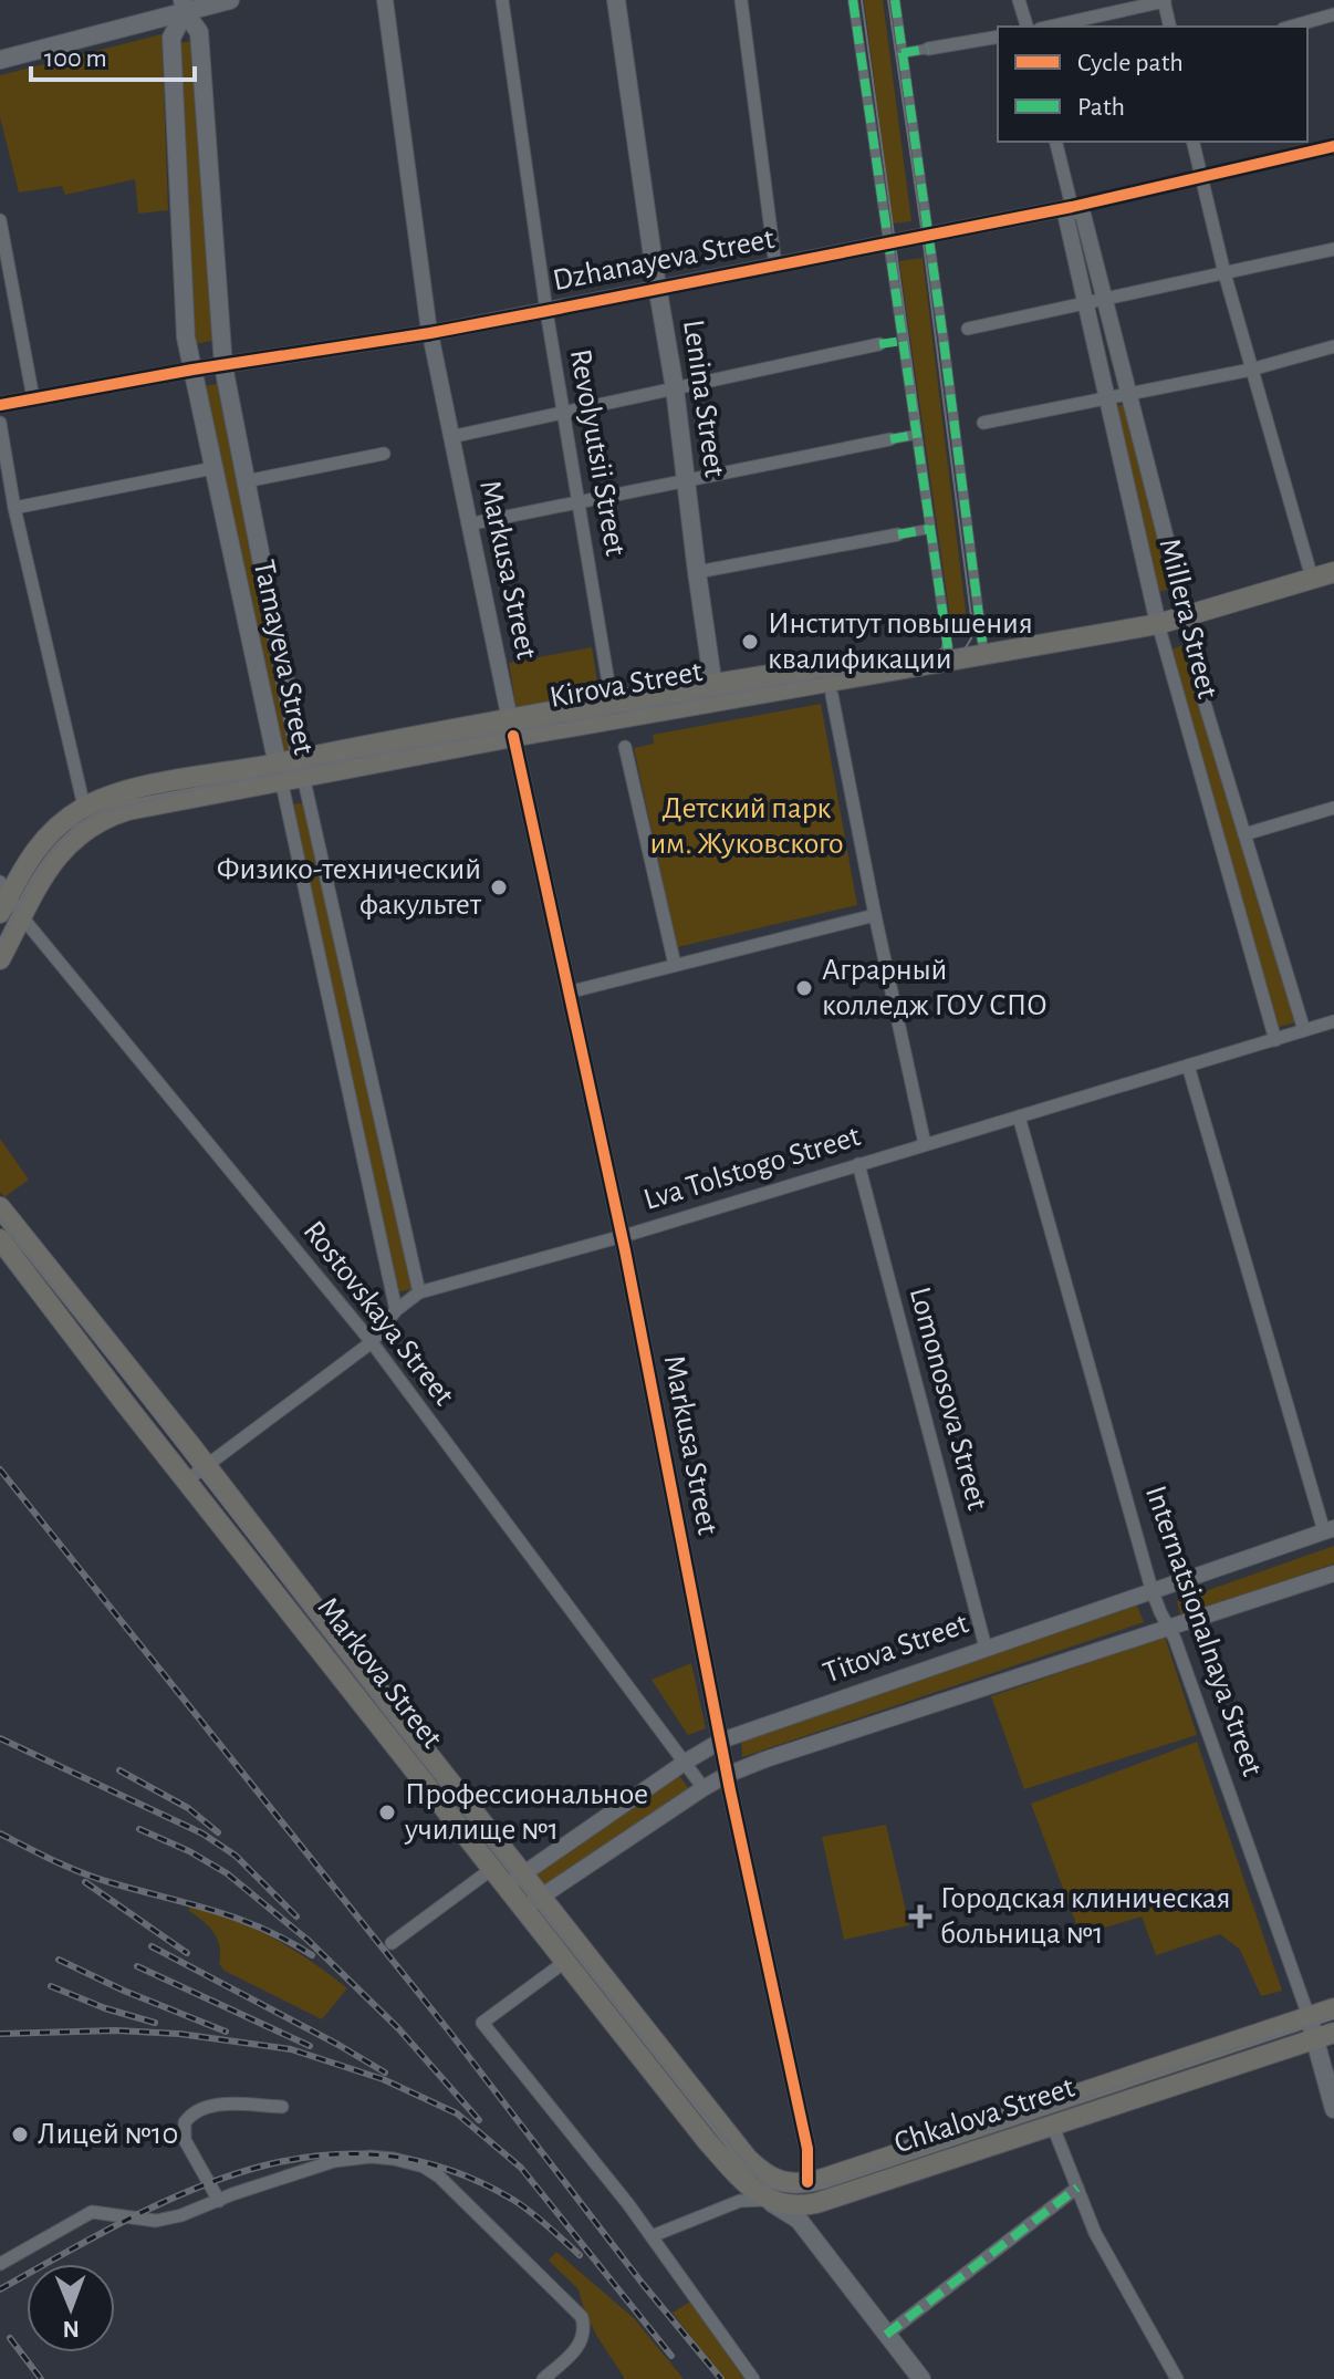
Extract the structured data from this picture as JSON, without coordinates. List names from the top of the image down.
{
  "streets": {
    "main road": [
      "Lenina Street",
      "Markusa Street",
      "Tamayeva Street",
      "Kirova Street",
      "Internatsionalnaya Street",
      "Markova Street",
      "Chkalova Street"
    ],
    "street": [
      "Dzhanayeva Street",
      "Revolyutsii Street",
      "Millera Street",
      "Lva Tolstogo Street",
      "Rostovskaya Street",
      "Lomonosova Street",
      "Titova Street"
    ]
  },
  "crossings": [
    ["Dzhanayeva Street", "Lenina Street"],
    ["Dzhanayeva Street", "Revolyutsii Street"],
    ["Dzhanayeva Street", "Markusa Street"],
    ["Dzhanayeva Street", "Millera Street"],
    ["Dzhanayeva Street", "Tamayeva Street"],
    ["Lenina Street", "Kirova Street"],
    ["Revolyutsii Street", "Kirova Street"],
    ["Markusa Street", "Kirova Street"],
    ["Markusa Street", "Lva Tolstogo Street"],
    ["Markusa Street", "Titova Street"],
    ["Markusa Street", "Markova Street"],
    ["Markusa Street", "Chkalova Street"],
    ["Millera Street", "Kirova Street"],
    ["Millera Street", "Lva Tolstogo Street"],
    ["Tamayeva Street", "Kirova Street"],
    ["Tamayeva Street", "Lva Tolstogo Street"],
    ["Kirova Street", "Rostovskaya Street"],
    ["Lva Tolstogo Street", "Rostovskaya Street"],
    ["Lva Tolstogo Street", "Lomonosova Street"],
    ["Lva Tolstogo Street", "Internatsionalnaya Street"],
    ["Lva Tolstogo Street", "Markova Street"],
    ["Rostovskaya Street", "Titova Street"],
    ["Lomonosova Street", "Titova Street"],
    ["Internatsionalnaya Street", "Titova Street"],
    ["Internatsionalnaya Street", "Chkalova Street"],
    ["Titova Street", "Markova Street"],
    ["Markova Street", "Chkalova Street"]
  ],
  "parks": ["Детский парк им. Жуковского"],
  "places": {
    "other": [
      "Институт повышения квалификации",
      "Физико-технический факультет",
      "Аграрный колледж ГОУ СПО",
      "Профессиональное училище №1",
      "Лицей №10"
    ],
    "health": ["Городская клиническая больница №1"]
  },
  "legend": ["Cycle path", "Path"],
  "scale_bar": "100 m",
  "north": "bottom"
}
